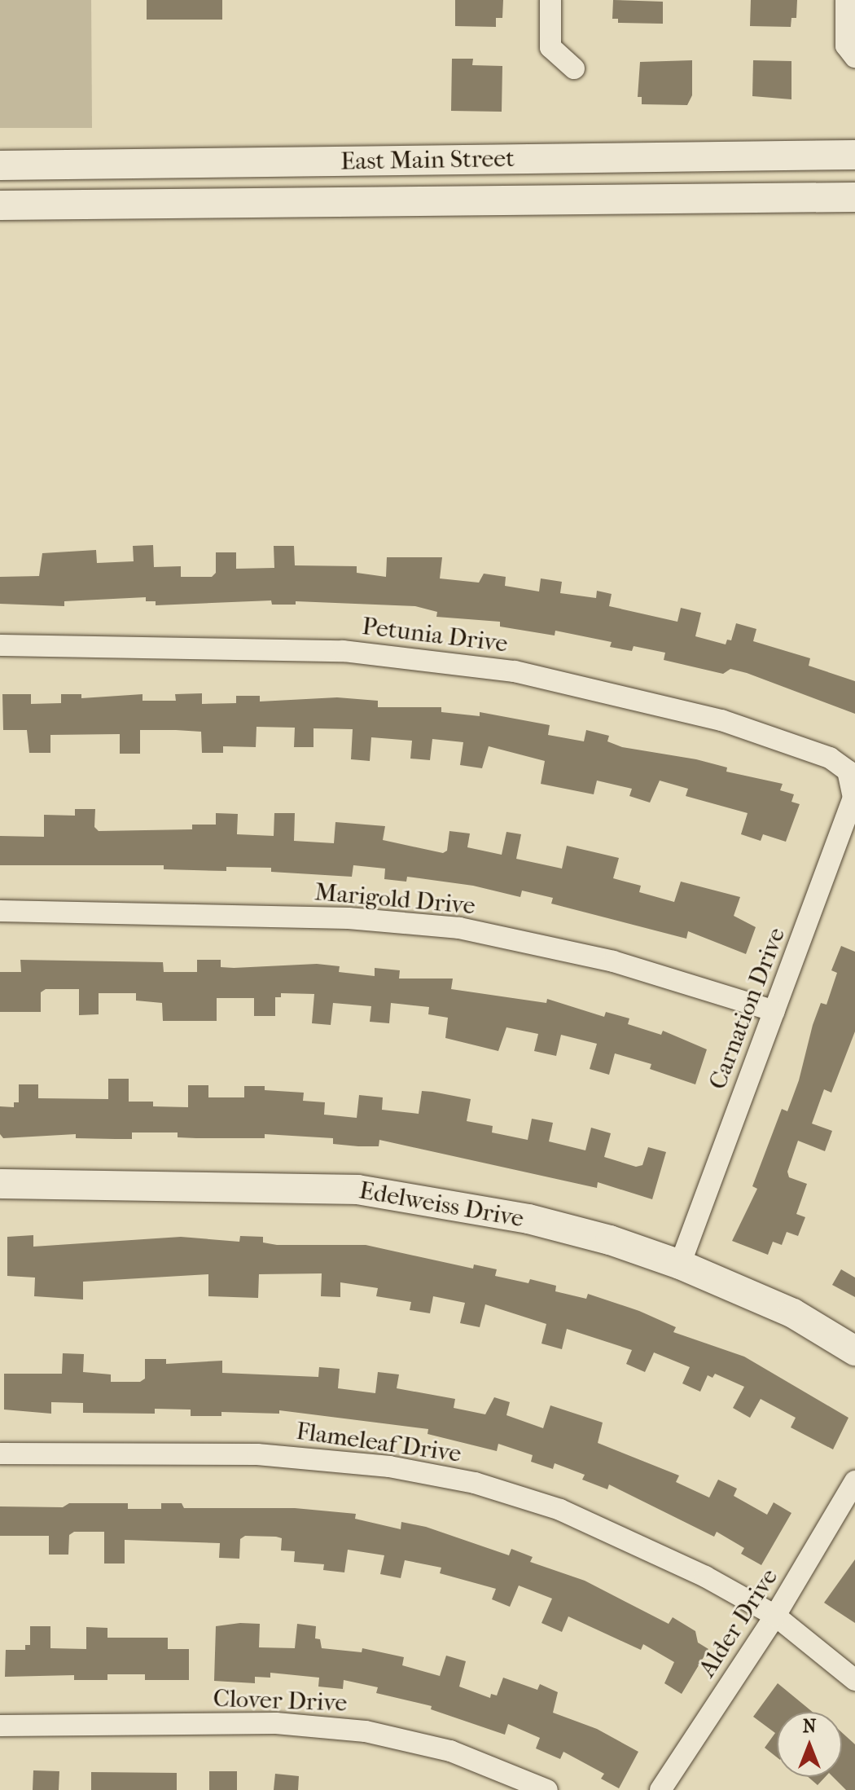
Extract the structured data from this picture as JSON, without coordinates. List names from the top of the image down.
{
  "streets": {
    "main road": ["East Main Street", "Edelweiss Drive"],
    "street": [
      "Petunia Drive",
      "Marigold Drive",
      "Carnation Drive",
      "Flameleaf Drive",
      "Alder Drive",
      "Clover Drive"
    ]
  },
  "crossings": [
    ["Petunia Drive", "Carnation Drive"],
    ["Marigold Drive", "Carnation Drive"],
    ["Carnation Drive", "Edelweiss Drive"],
    ["Flameleaf Drive", "Alder Drive"]
  ],
  "north": "top"
}
